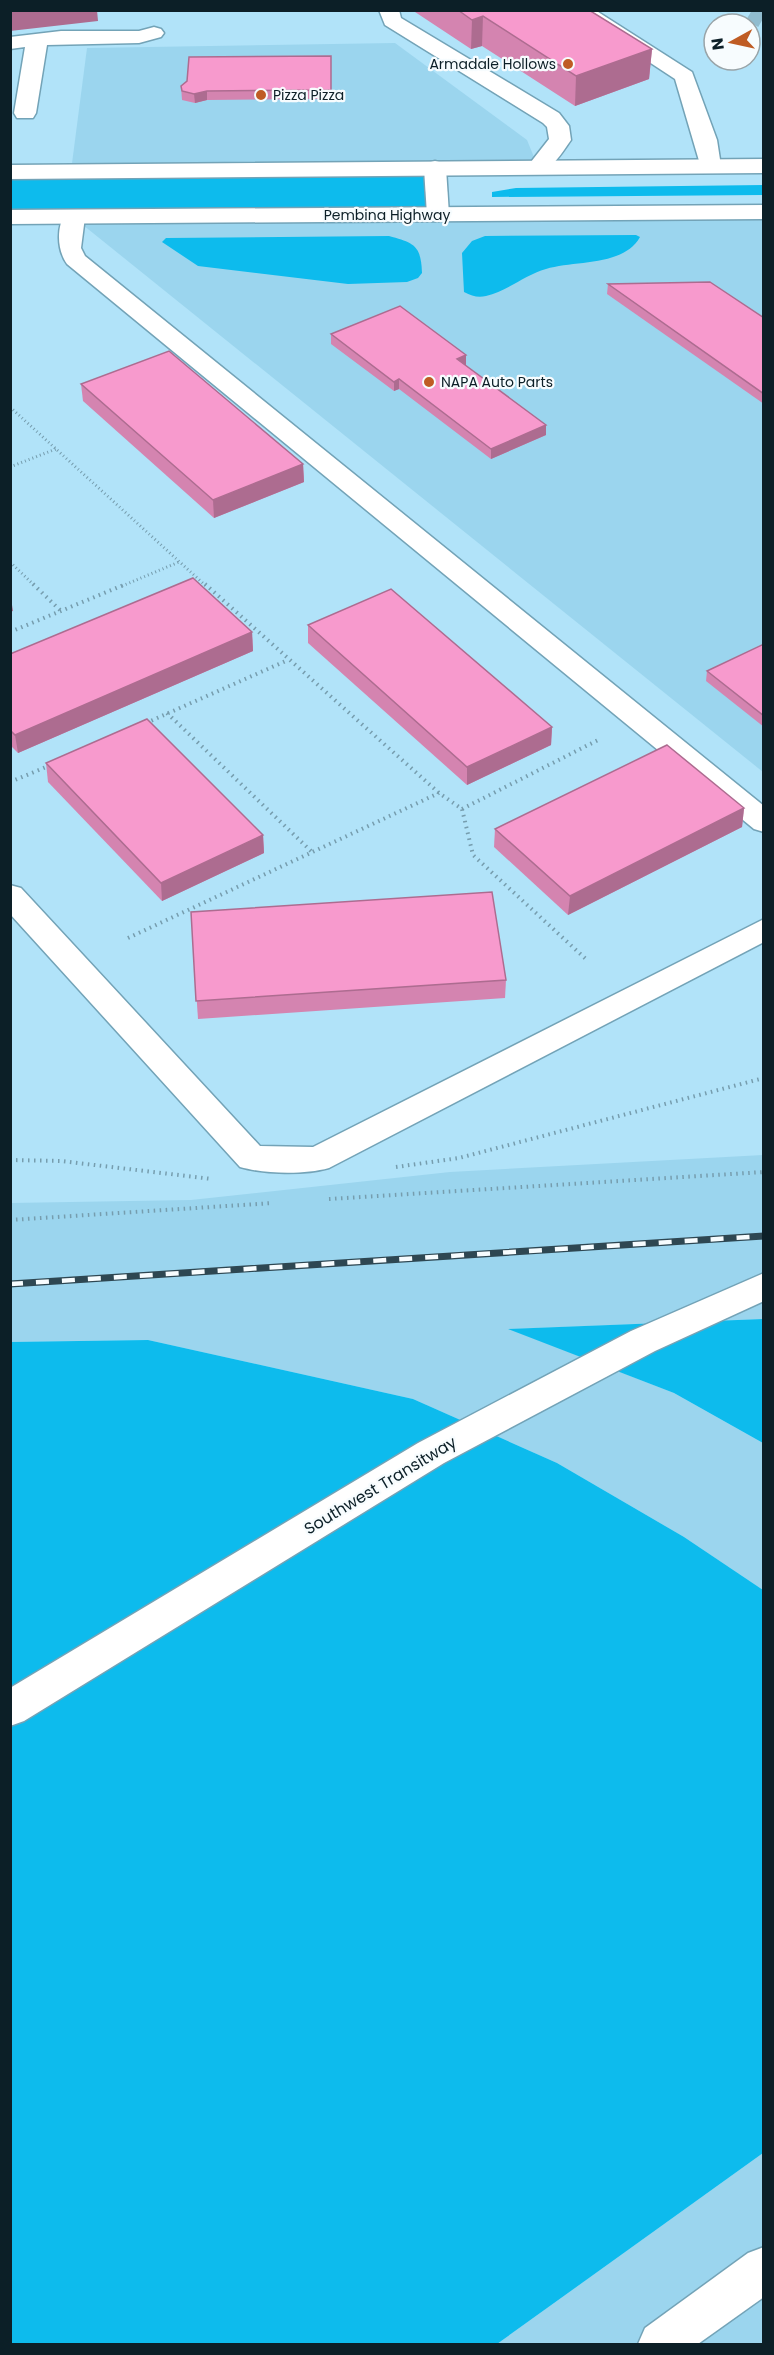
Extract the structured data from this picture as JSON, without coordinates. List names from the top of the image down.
{
  "streets": {
    "main road": ["Pembina Highway", "Southwest Transitway"]
  },
  "places": ["Armadale Hollows", "Pizza Pizza", "NAPA Auto Parts"],
  "north": "left"
}
